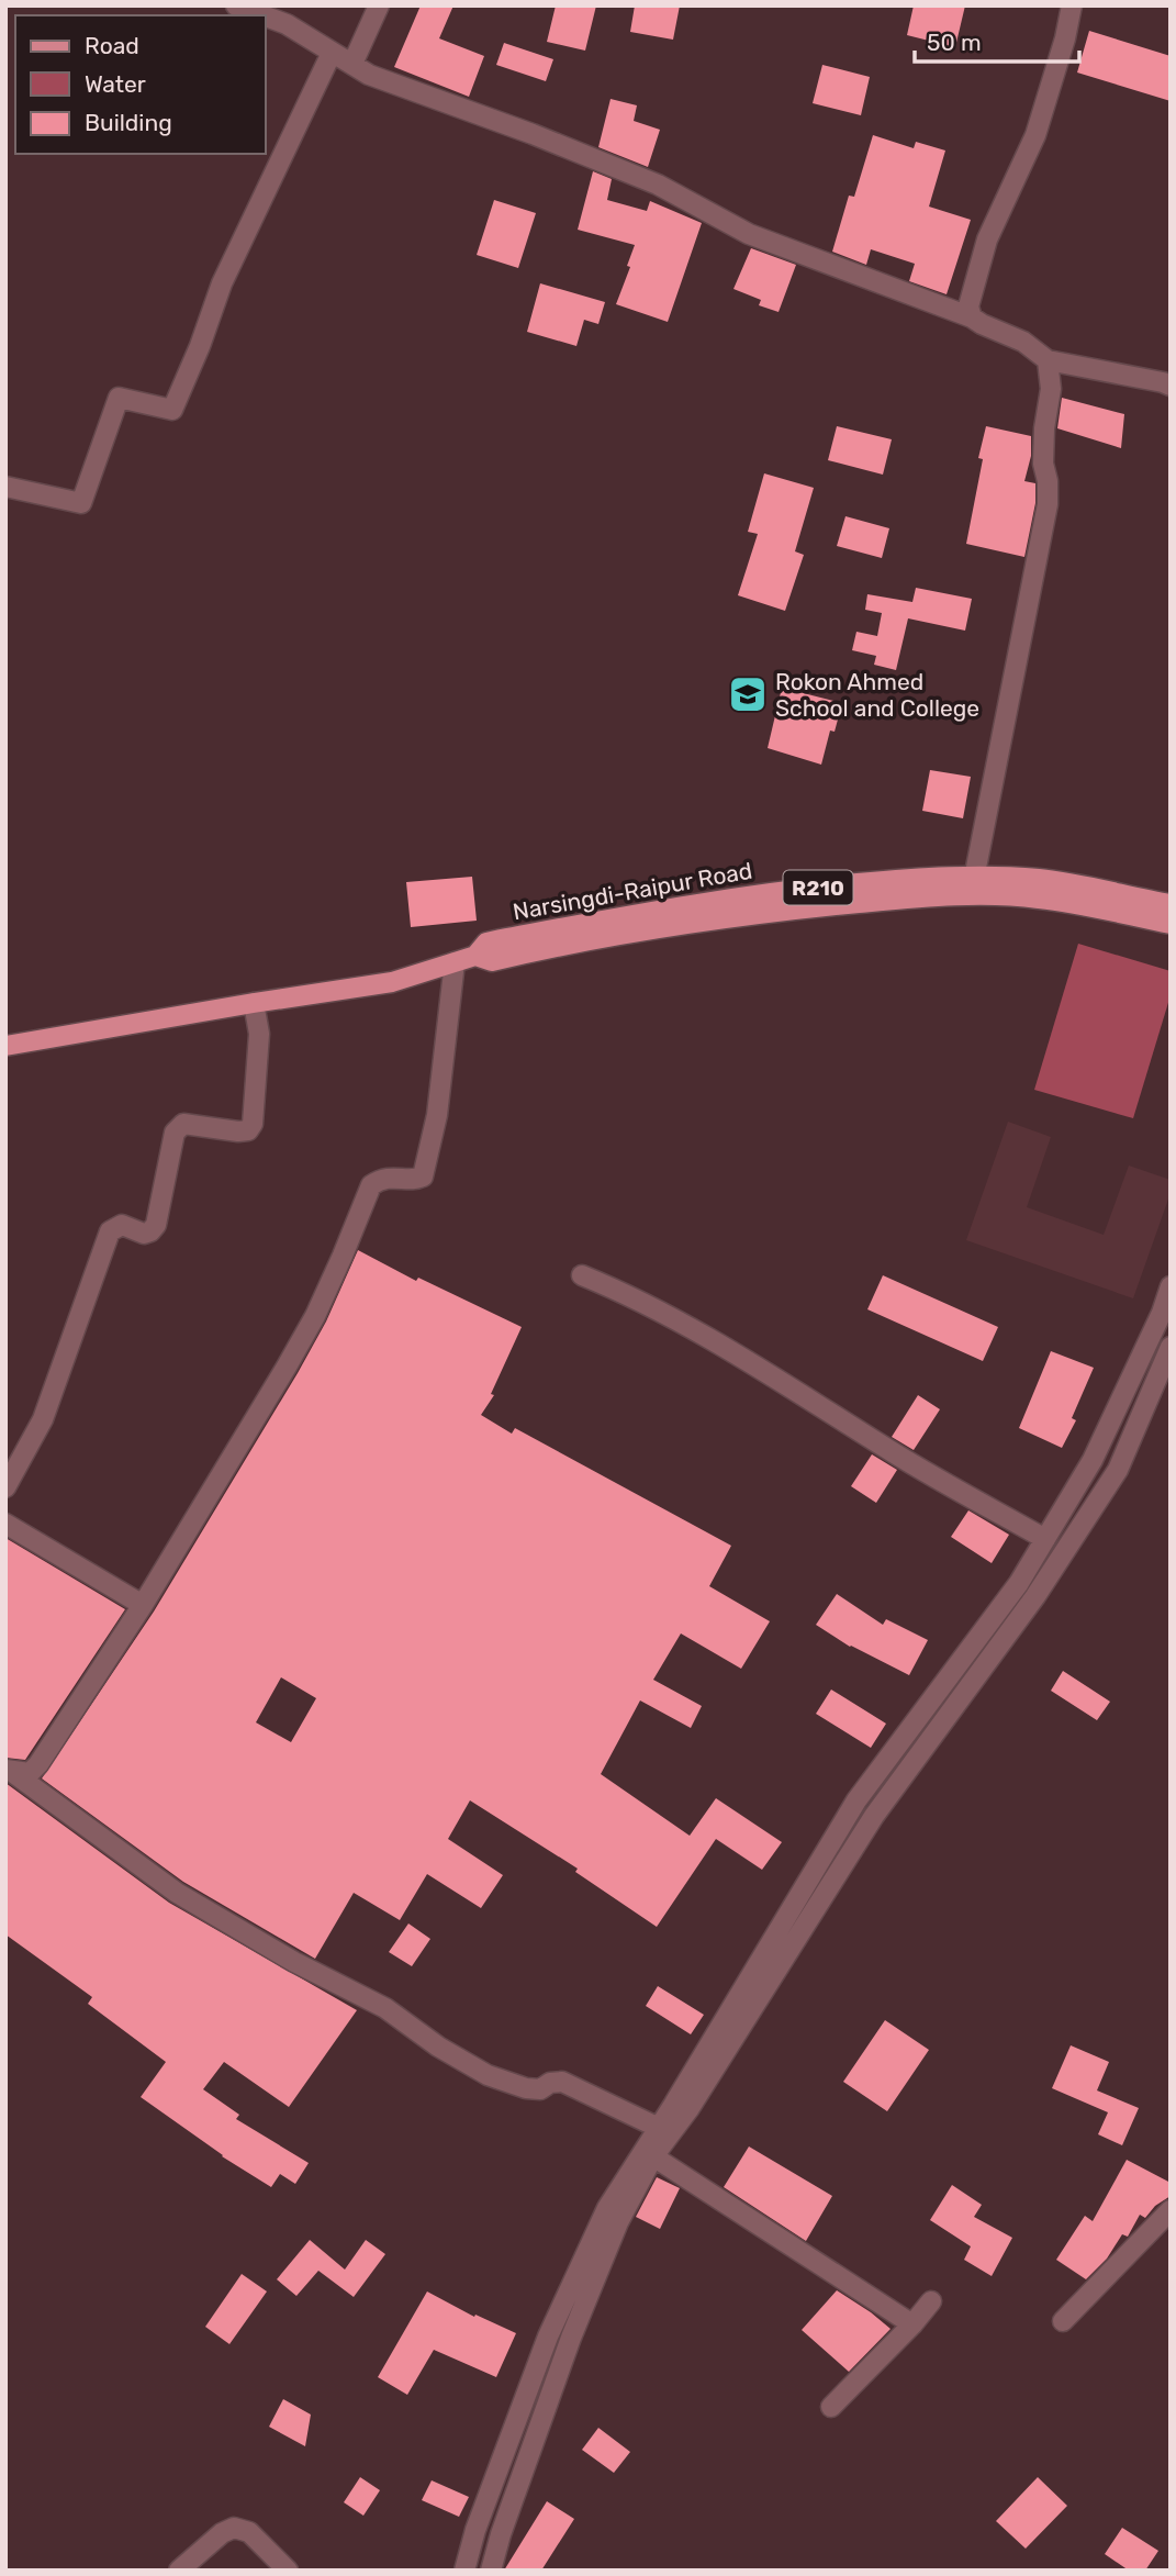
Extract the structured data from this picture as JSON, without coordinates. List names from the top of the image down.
{
  "streets": {
    "main road": ["R210", "Narsingdi-Raipur Road"]
  },
  "places": {
    "school or university": ["Rokon Ahmed School and College"]
  },
  "legend": ["Road", "Water", "Building"],
  "scale_bar": "50 m"
}
